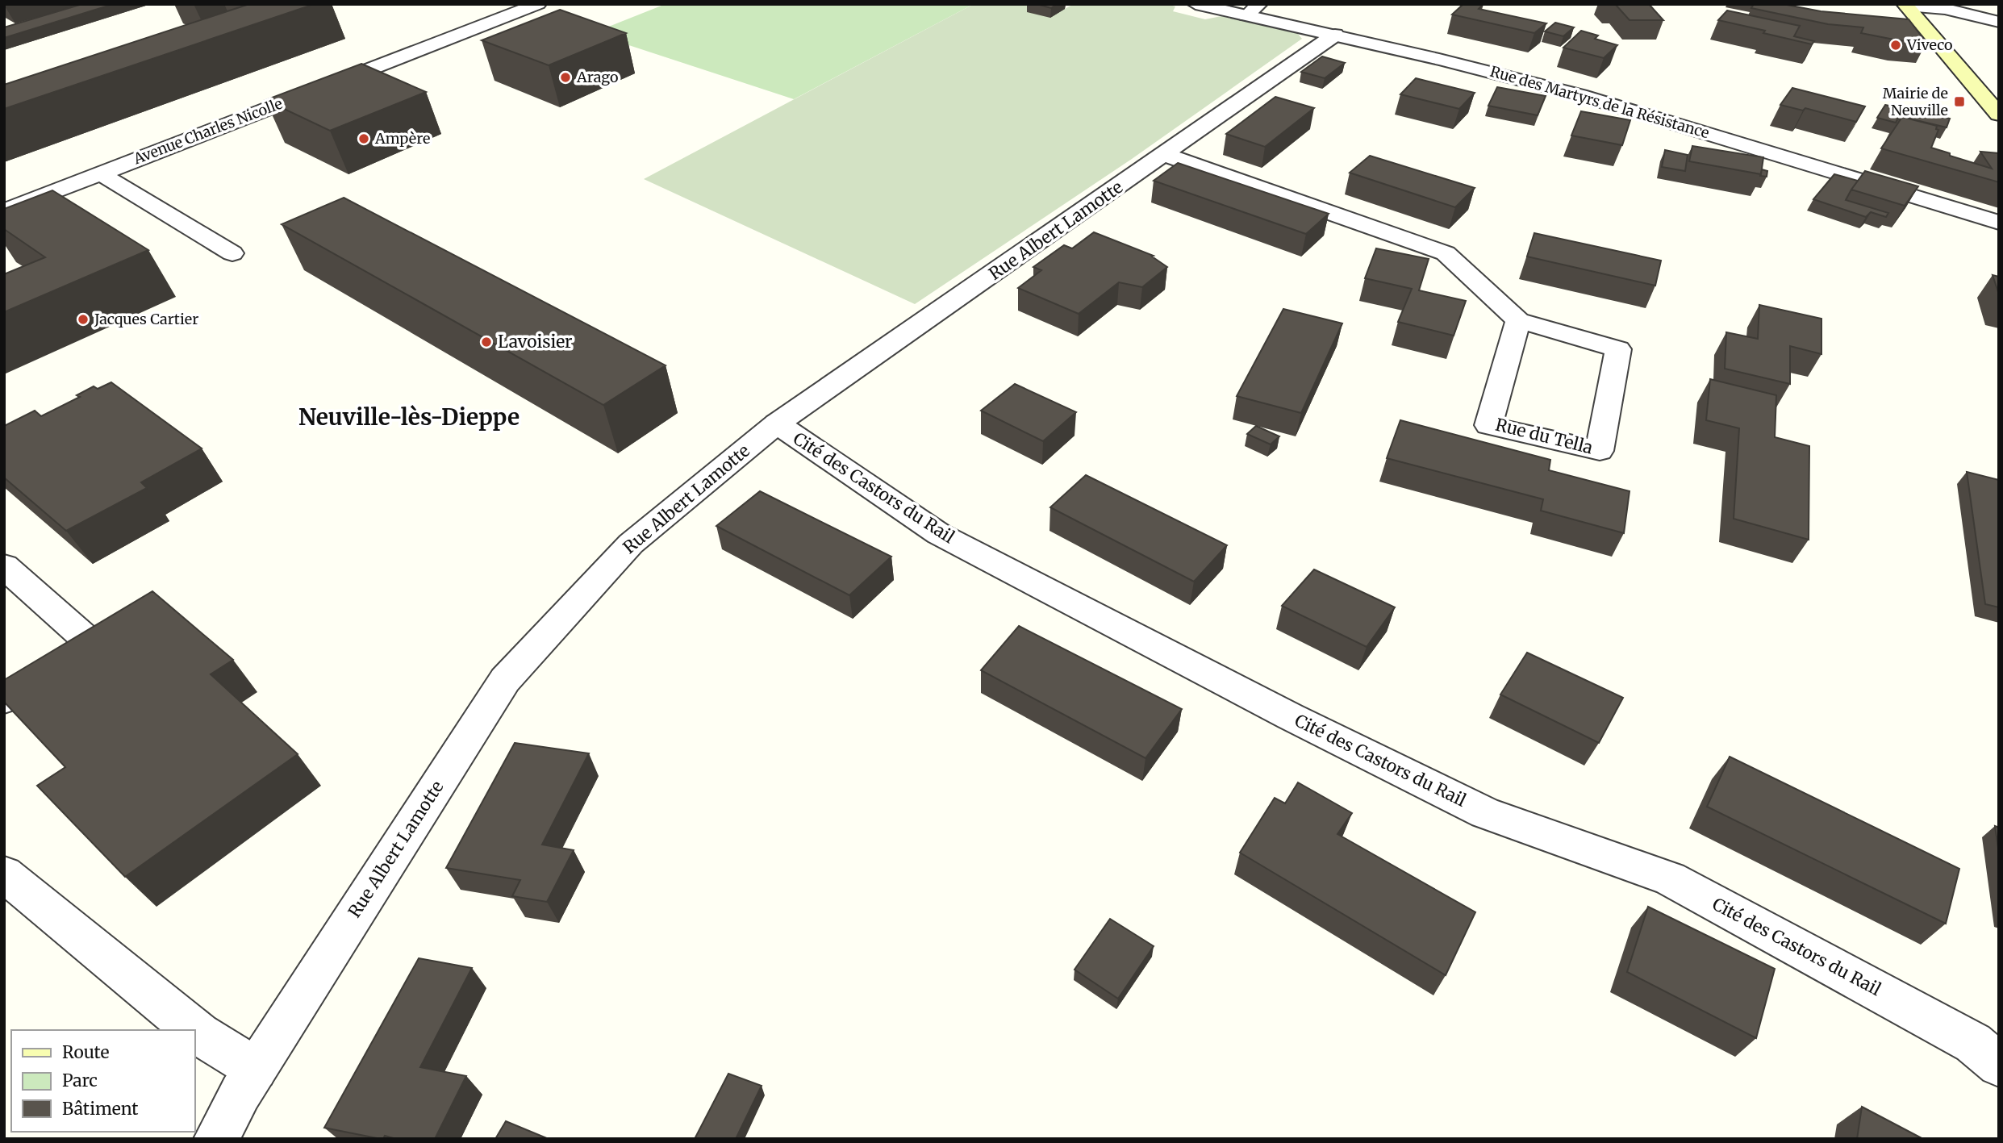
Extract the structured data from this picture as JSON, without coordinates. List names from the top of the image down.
{
  "streets": {
    "street": [
      "Rue des Martyrs de la Résistance",
      "Avenue Charles Nicolle",
      "Rue Albert Lamotte",
      "Rue du Tella",
      "Cité des Castors du Rail"
    ]
  },
  "crossings": [
    ["Rue des Martyrs de la Résistance", "Rue Albert Lamotte"],
    ["Rue Albert Lamotte", "Rue du Tella"],
    ["Rue Albert Lamotte", "Cité des Castors du Rail"]
  ],
  "districts": ["Neuville-lès-Dieppe"],
  "places": {
    "other": [
      "Viveco",
      "Arago",
      "Ampère",
      "Jacques Cartier",
      "Lavoisier"
    ],
    "transit": ["Mairie de Neuville"]
  },
  "legend": ["Route", "Parc", "Bâtiment"]
}
